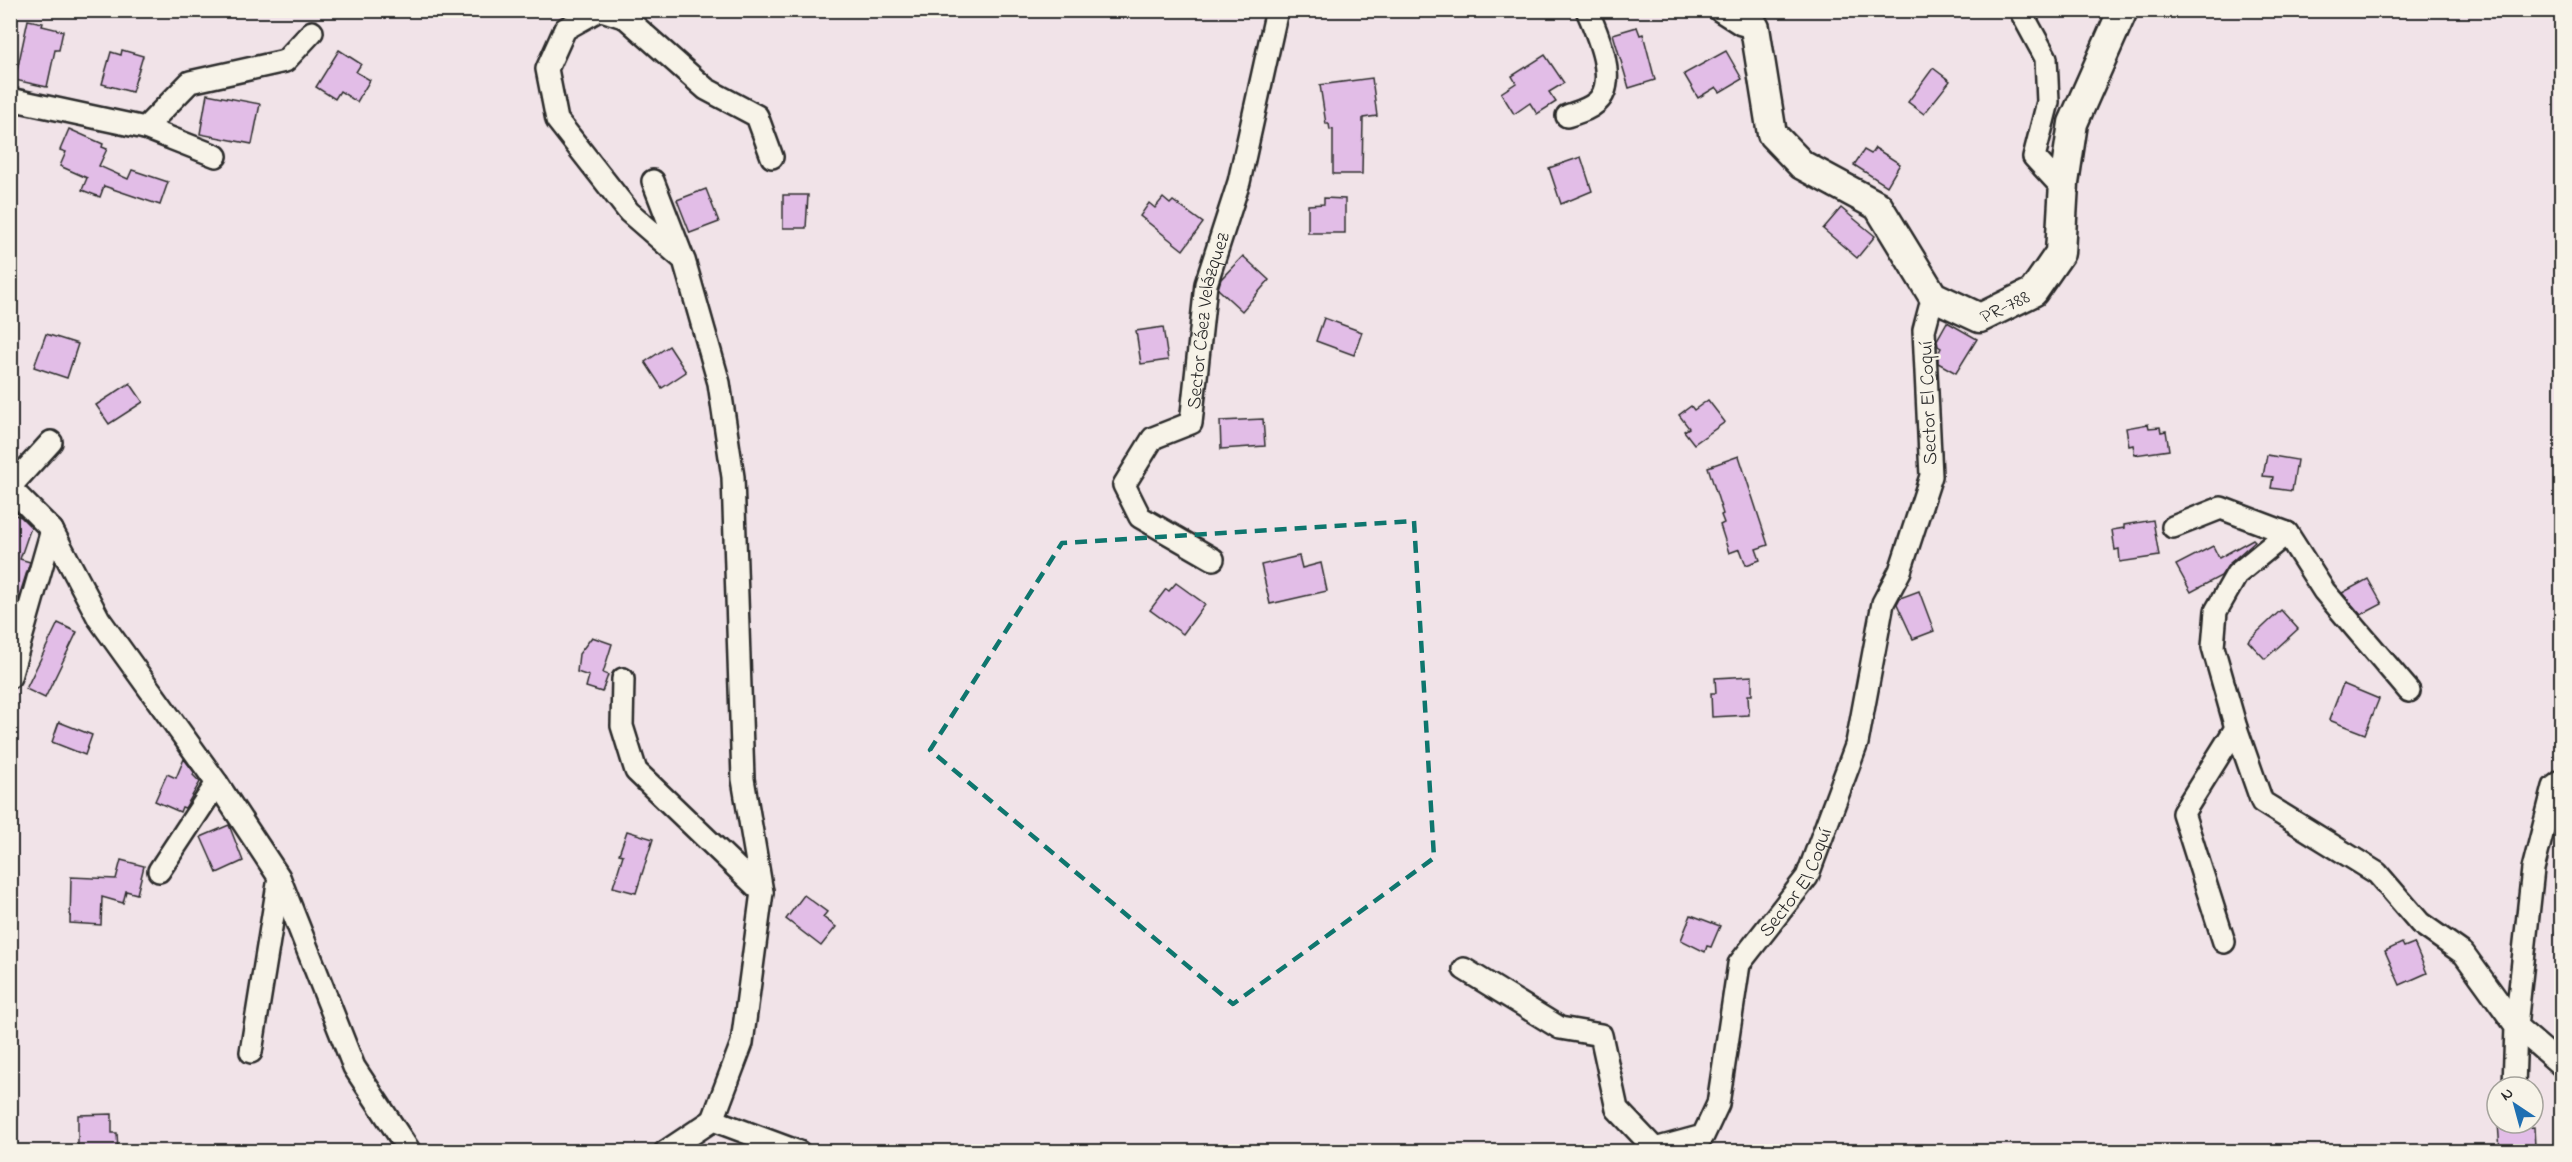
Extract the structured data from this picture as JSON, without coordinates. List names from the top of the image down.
{
  "streets": {
    "street": ["PR-788", "Sector Cáez Velázquez", "Sector El Coquí"]
  },
  "crossings": [
    ["PR-788", "Sector El Coquí"]
  ],
  "north": "top left"
}
